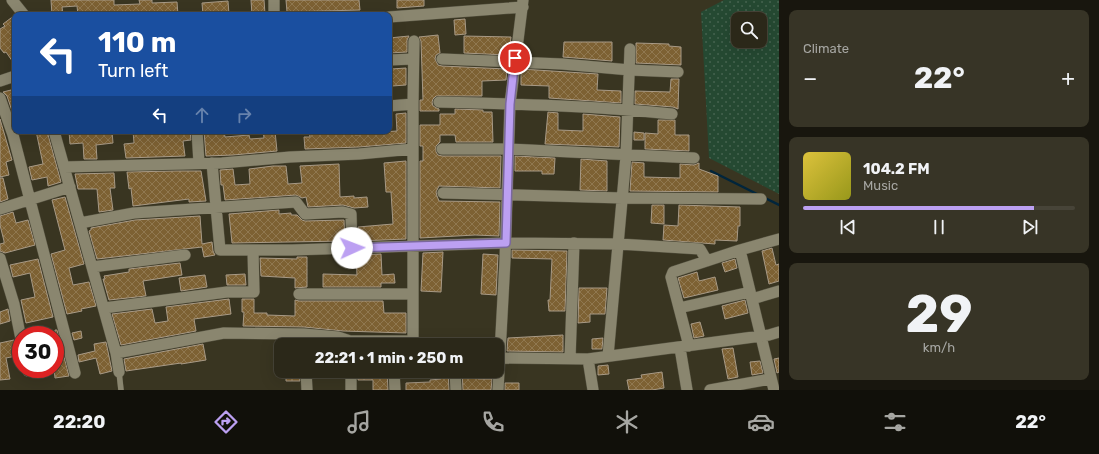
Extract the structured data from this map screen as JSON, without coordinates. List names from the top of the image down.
{
  "page": {
    "tile": [
      "Climate",
      ["29", "km/h"]
    ],
    "turn": ["110 m", "Turn left"],
    "heat": ["−", "22°", "+"],
    "song": ["104.2 FM", "Music"],
    "limit": "30",
    "trip": "22:21 · 1 min · 250 m",
    "tabs": ["22:20", "22°"]
  }
}
